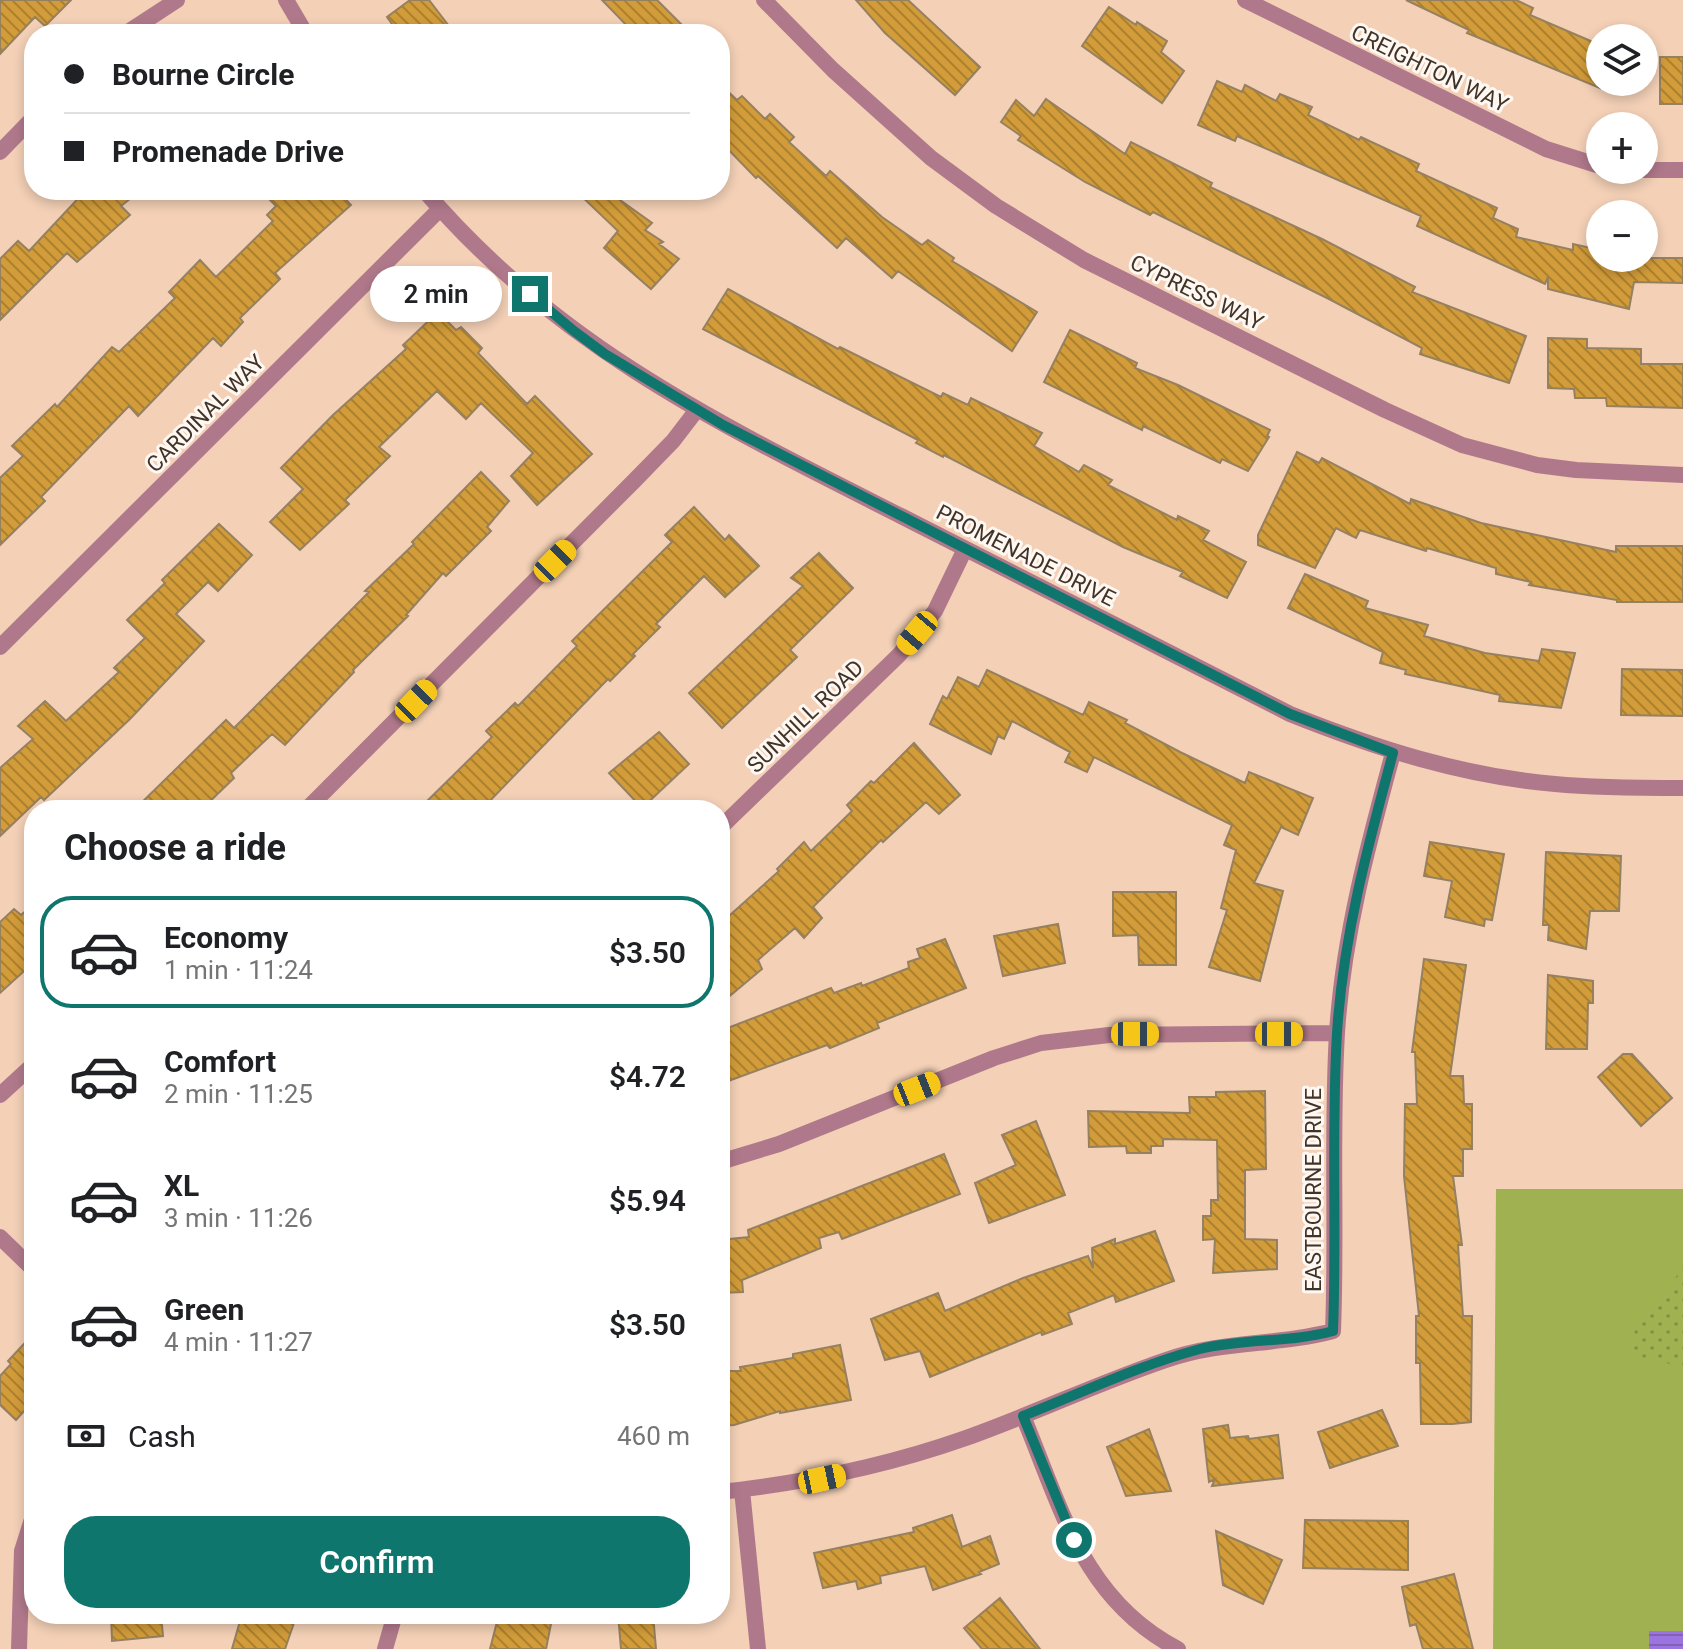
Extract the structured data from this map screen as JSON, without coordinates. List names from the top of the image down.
{
  "streets": {
    "street": [
      "CREIGHTON WAY",
      "CYPRESS WAY",
      "CARDINAL WAY",
      "PROMENADE DRIVE",
      "SUNHILL ROAD",
      "EASTBOURNE DRIVE"
    ]
  },
  "crossings": [
    ["CARDINAL WAY", "PROMENADE DRIVE"],
    ["PROMENADE DRIVE", "SUNHILL ROAD"],
    ["PROMENADE DRIVE", "EASTBOURNE DRIVE"]
  ],
  "page": {
    "map_buttons": ["+", "−"],
    "banner": ["Bourne Circle", "Promenade Drive"],
    "bubble": "2 min",
    "heading": "Choose a ride",
    "list": [
      {
        "name": "Economy",
        "note": "1 min · 11:24",
        "value": "$3.50"
      },
      {
        "name": "Comfort",
        "note": "2 min · 11:25",
        "value": "$4.72"
      },
      {
        "name": "XL",
        "note": "3 min · 11:26",
        "value": "$5.94"
      },
      {
        "name": "Green",
        "note": "4 min · 11:27",
        "value": "$3.50"
      }
    ],
    "pay": ["Cash", "460 m"],
    "buttons": "Confirm"
  }
}
